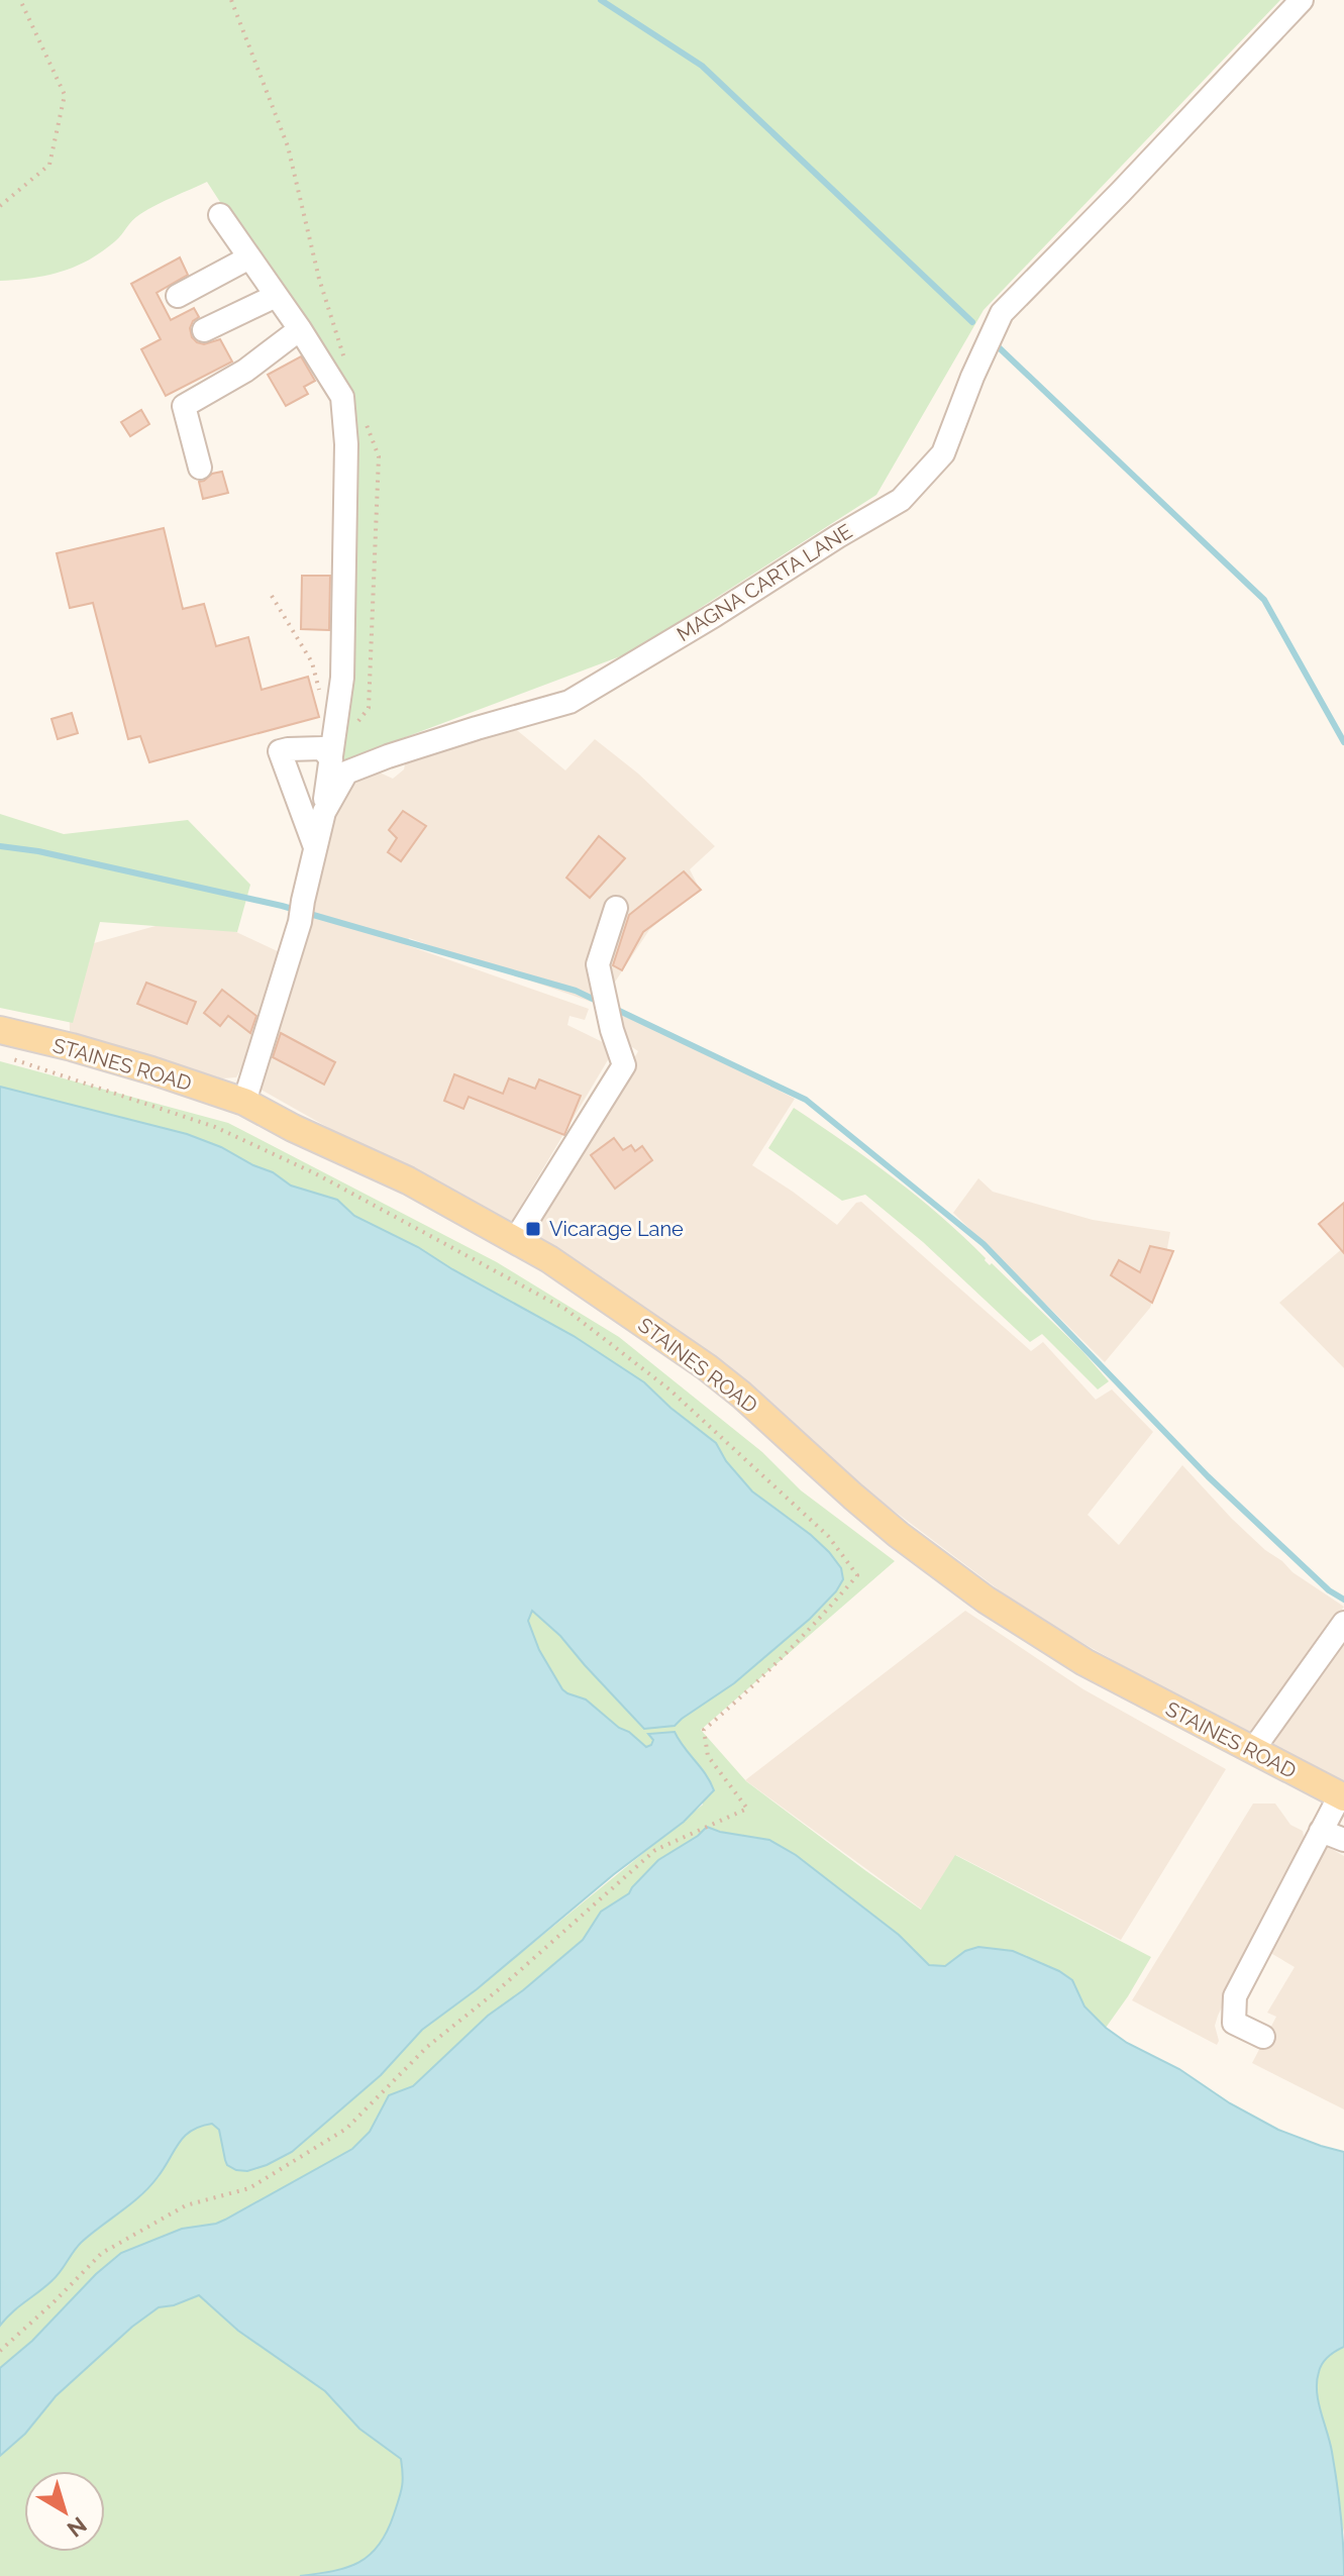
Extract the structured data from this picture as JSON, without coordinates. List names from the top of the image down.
{
  "streets": {
    "main road": ["STAINES ROAD"],
    "street": ["MAGNA CARTA LANE"]
  },
  "crossings": [
    ["MAGNA CARTA LANE", "STAINES ROAD"]
  ],
  "places": {
    "transit": ["Vicarage Lane"]
  },
  "north": "bottom right"
}
